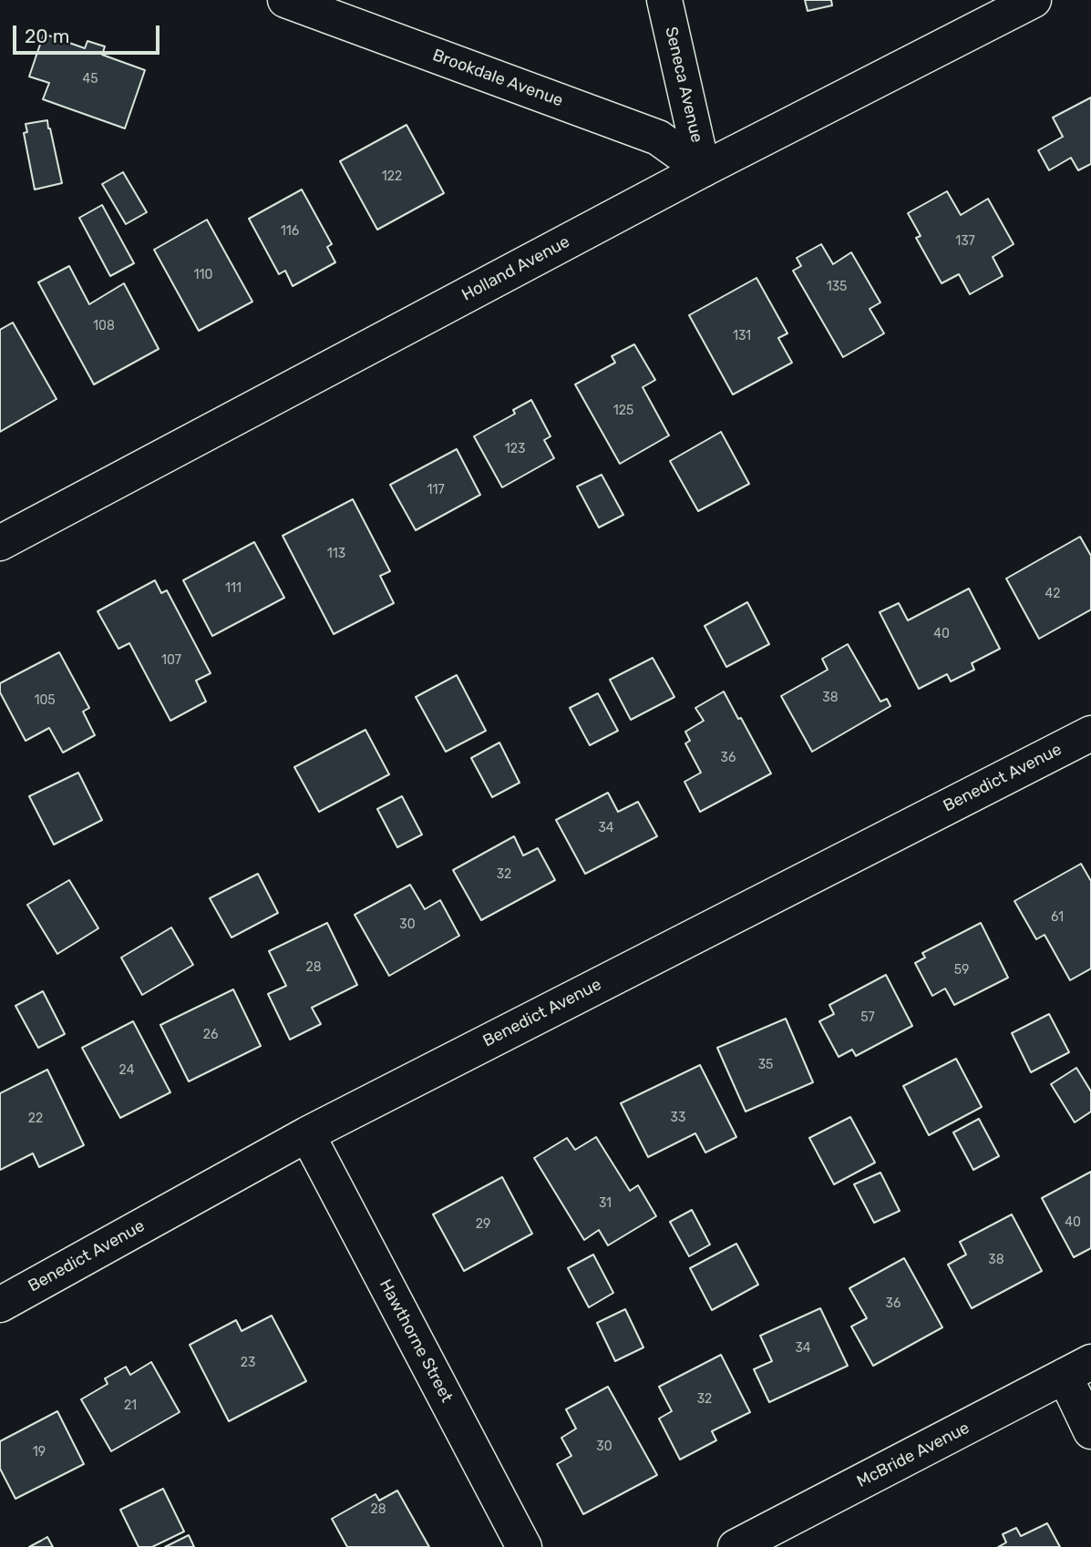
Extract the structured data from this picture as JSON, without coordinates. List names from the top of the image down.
{
  "streets": {
    "street": [
      "Brookdale Avenue",
      "Seneca Avenue",
      "Holland Avenue",
      "Benedict Avenue",
      "Hawthorne Street",
      "McBride Avenue"
    ]
  },
  "crossings": [
    ["Brookdale Avenue", "Seneca Avenue"],
    ["Brookdale Avenue", "Holland Avenue"],
    ["Seneca Avenue", "Holland Avenue"],
    ["Benedict Avenue", "Hawthorne Street"]
  ],
  "house_numbers": [
    "45",
    "122",
    "116",
    "137",
    "110",
    "135",
    "108",
    "131",
    "125",
    "123",
    "117",
    "113",
    "111",
    "42",
    "40",
    "107",
    "38",
    "105",
    "36",
    "34",
    "32",
    "61",
    "30",
    "28",
    "59",
    "57",
    "26",
    "35",
    "24",
    "33",
    "22",
    "31",
    "40",
    "29",
    "38",
    "36",
    "34",
    "23",
    "32",
    "21",
    "30",
    "19",
    "28"
  ],
  "scale_bar": "20 m"
}
